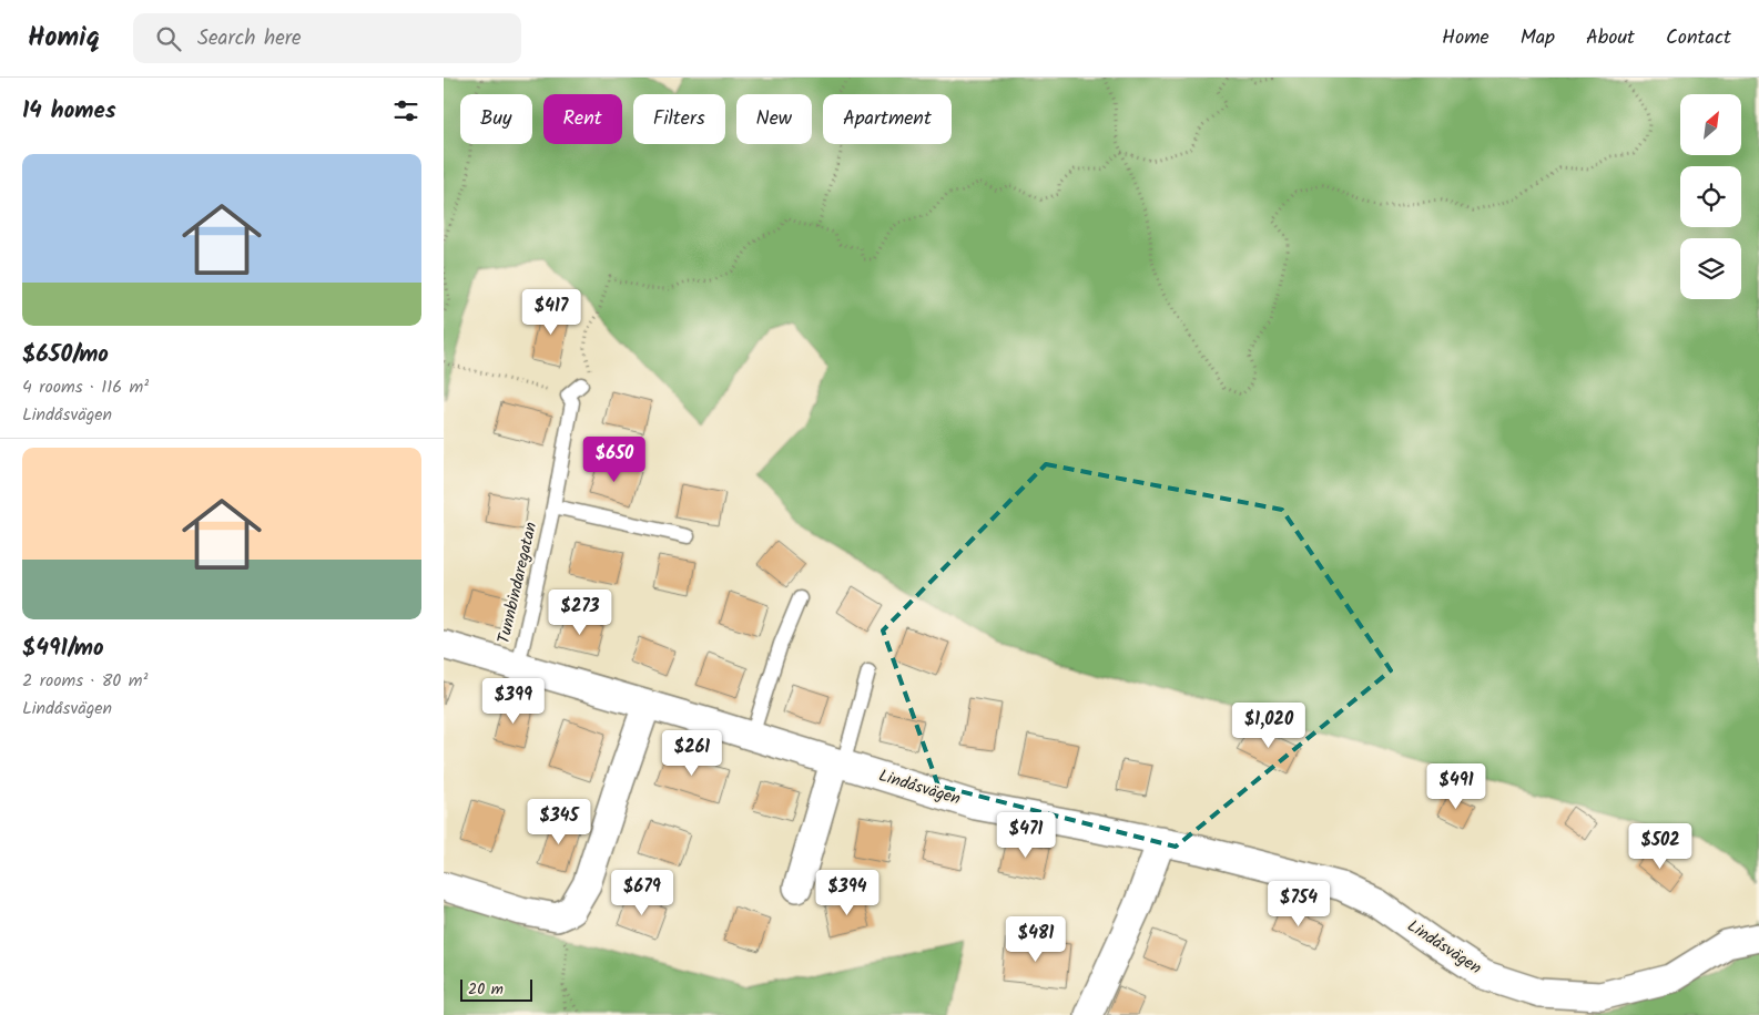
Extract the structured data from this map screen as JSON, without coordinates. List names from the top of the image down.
{
  "streets": {
    "street": ["Lindåsvägen"],
    "lane": ["Tunnbindaregatan"]
  },
  "crossings": [
    ["Tunnbindaregatan", "Lindåsvägen"]
  ],
  "scale_bar": "20 m",
  "north": "top right",
  "page": {
    "header": "Homiq",
    "search": "Search here",
    "nav": [
      "Home",
      "Map",
      "About",
      "Contact"
    ],
    "heading": "14 homes",
    "chip": [
      "Buy",
      "Rent",
      "Filters",
      "New",
      "Apartment"
    ],
    "list": [
      {
        "name": "$650/mo",
        "note": "4 rooms · 116 m² · Lindåsvägen"
      },
      {
        "name": "$491/mo",
        "note": "2 rooms · 80 m² · Lindåsvägen"
      }
    ],
    "price": [
      "$417",
      "$650",
      "$273",
      "$399",
      "$1,020",
      "$261",
      "$491",
      "$345",
      "$471",
      "$502",
      "$679",
      "$394",
      "$754",
      "$481"
    ],
    "scale": "20 m"
  }
}
